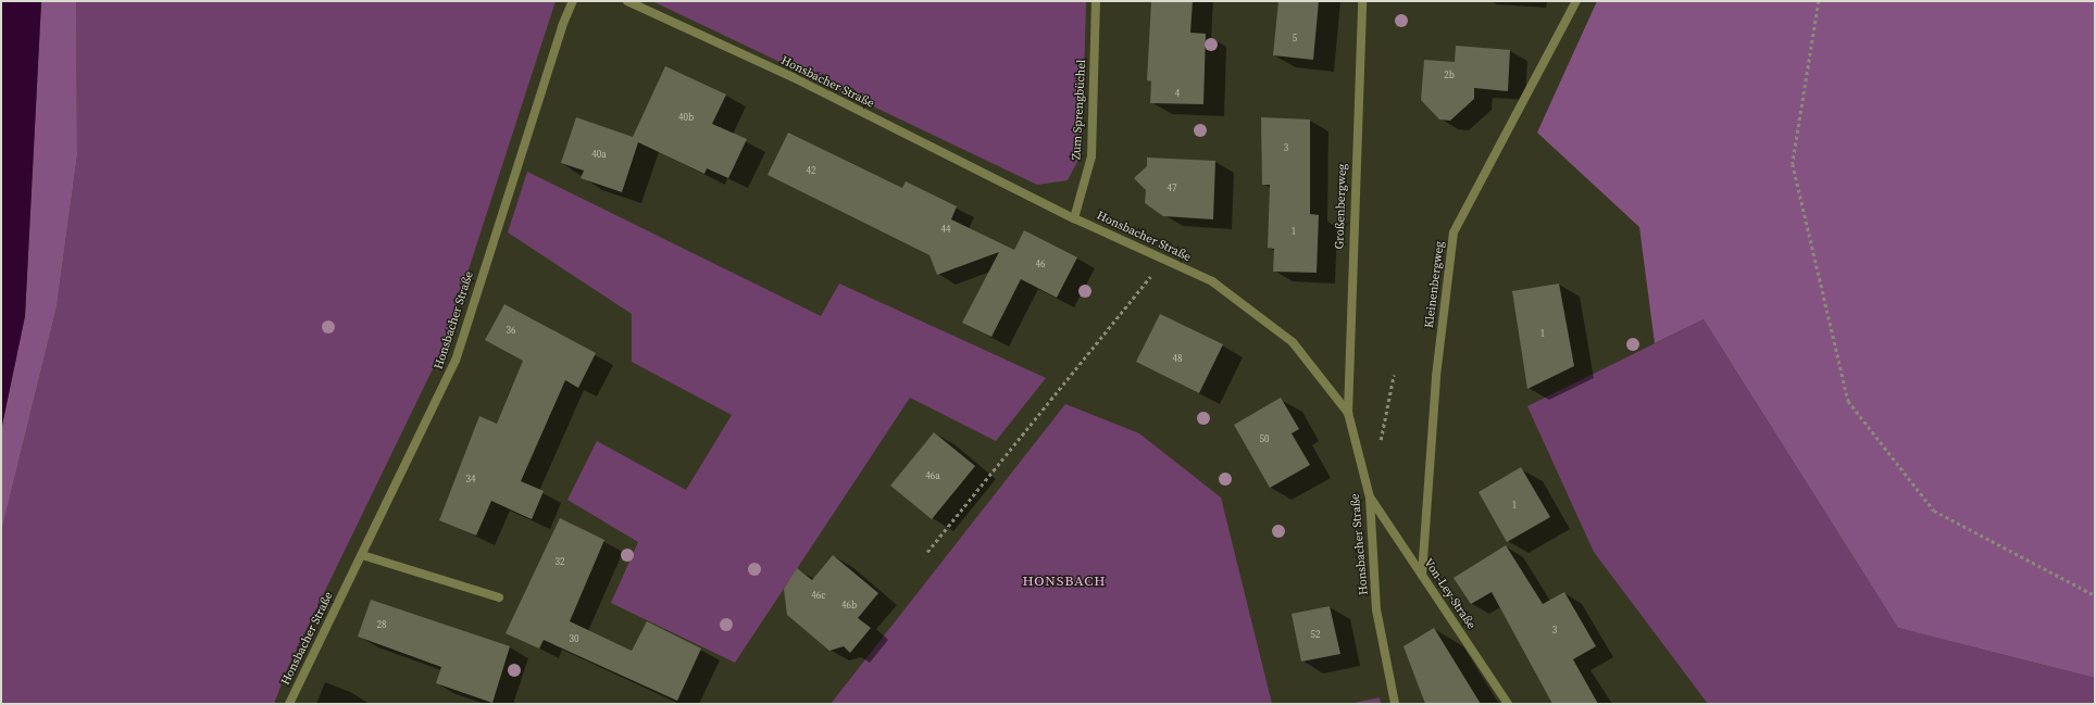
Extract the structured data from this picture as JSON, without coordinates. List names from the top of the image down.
{
  "streets": {
    "street": [
      "Honsbacher Straße",
      "Zum Sprengbüchel",
      "Großenbergweg",
      "Kleinenbergweg",
      "Von-Ley-Straße"
    ]
  },
  "crossings": [
    ["Honsbacher Straße", "Zum Sprengbüchel"],
    ["Honsbacher Straße", "Großenbergweg"],
    ["Honsbacher Straße", "Von-Ley-Straße"],
    ["Kleinenbergweg", "Von-Ley-Straße"]
  ],
  "districts": ["HONSBACH"],
  "house_numbers": [
    "5",
    "2b",
    "4",
    "40b",
    "3",
    "40a",
    "42",
    "47",
    "44",
    "1",
    "46",
    "36",
    "1",
    "48",
    "50",
    "46a",
    "34",
    "1",
    "32",
    "46c",
    "46b",
    "28",
    "3",
    "52",
    "30"
  ]
}
